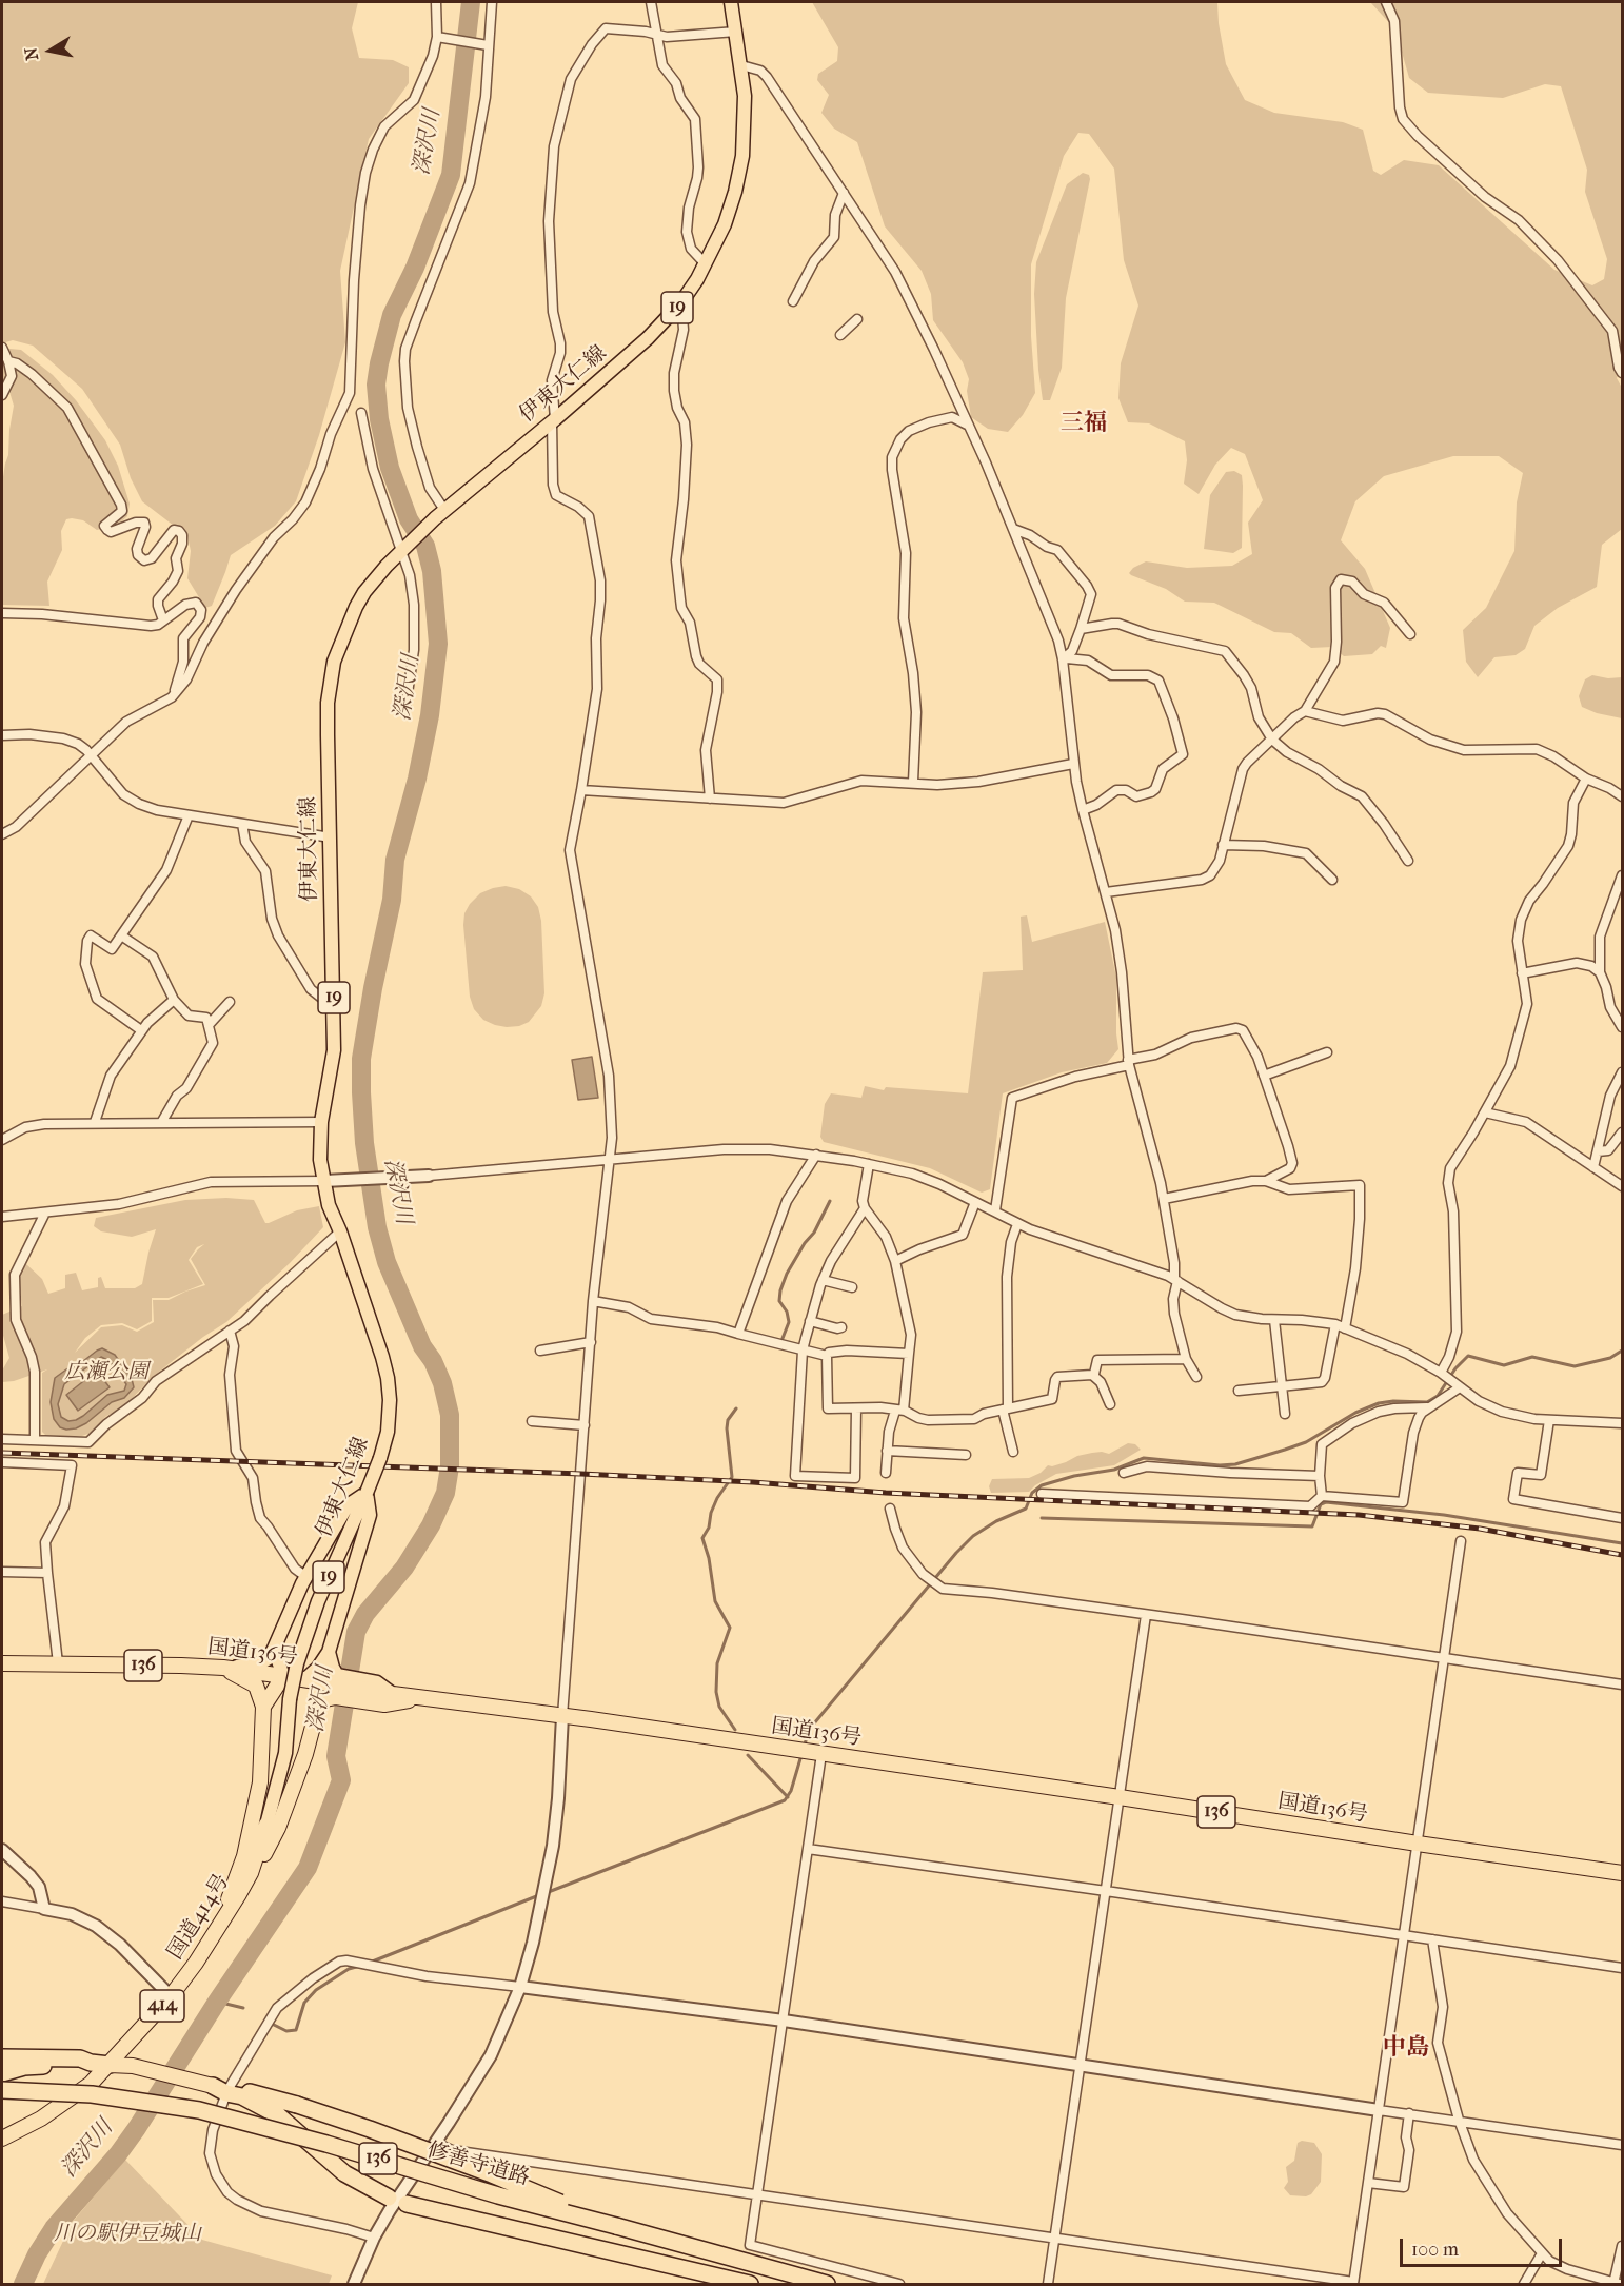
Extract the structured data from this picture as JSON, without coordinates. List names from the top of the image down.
{
  "streets": {
    "highway": [
      "国道136号",
      "136",
      "国道414号",
      "414",
      "修善寺道路"
    ],
    "main road": ["19", "伊東大仁線"]
  },
  "crossings": [
    ["伊東大仁線", "国道414号"],
    ["国道136号", "414"],
    ["国道414号", "414"]
  ],
  "districts": ["三福", "中島"],
  "water": ["深沢川"],
  "parks": ["広瀬公園", "川の駅伊豆城山"],
  "scale_bar": "100 m",
  "north": "left"
}
